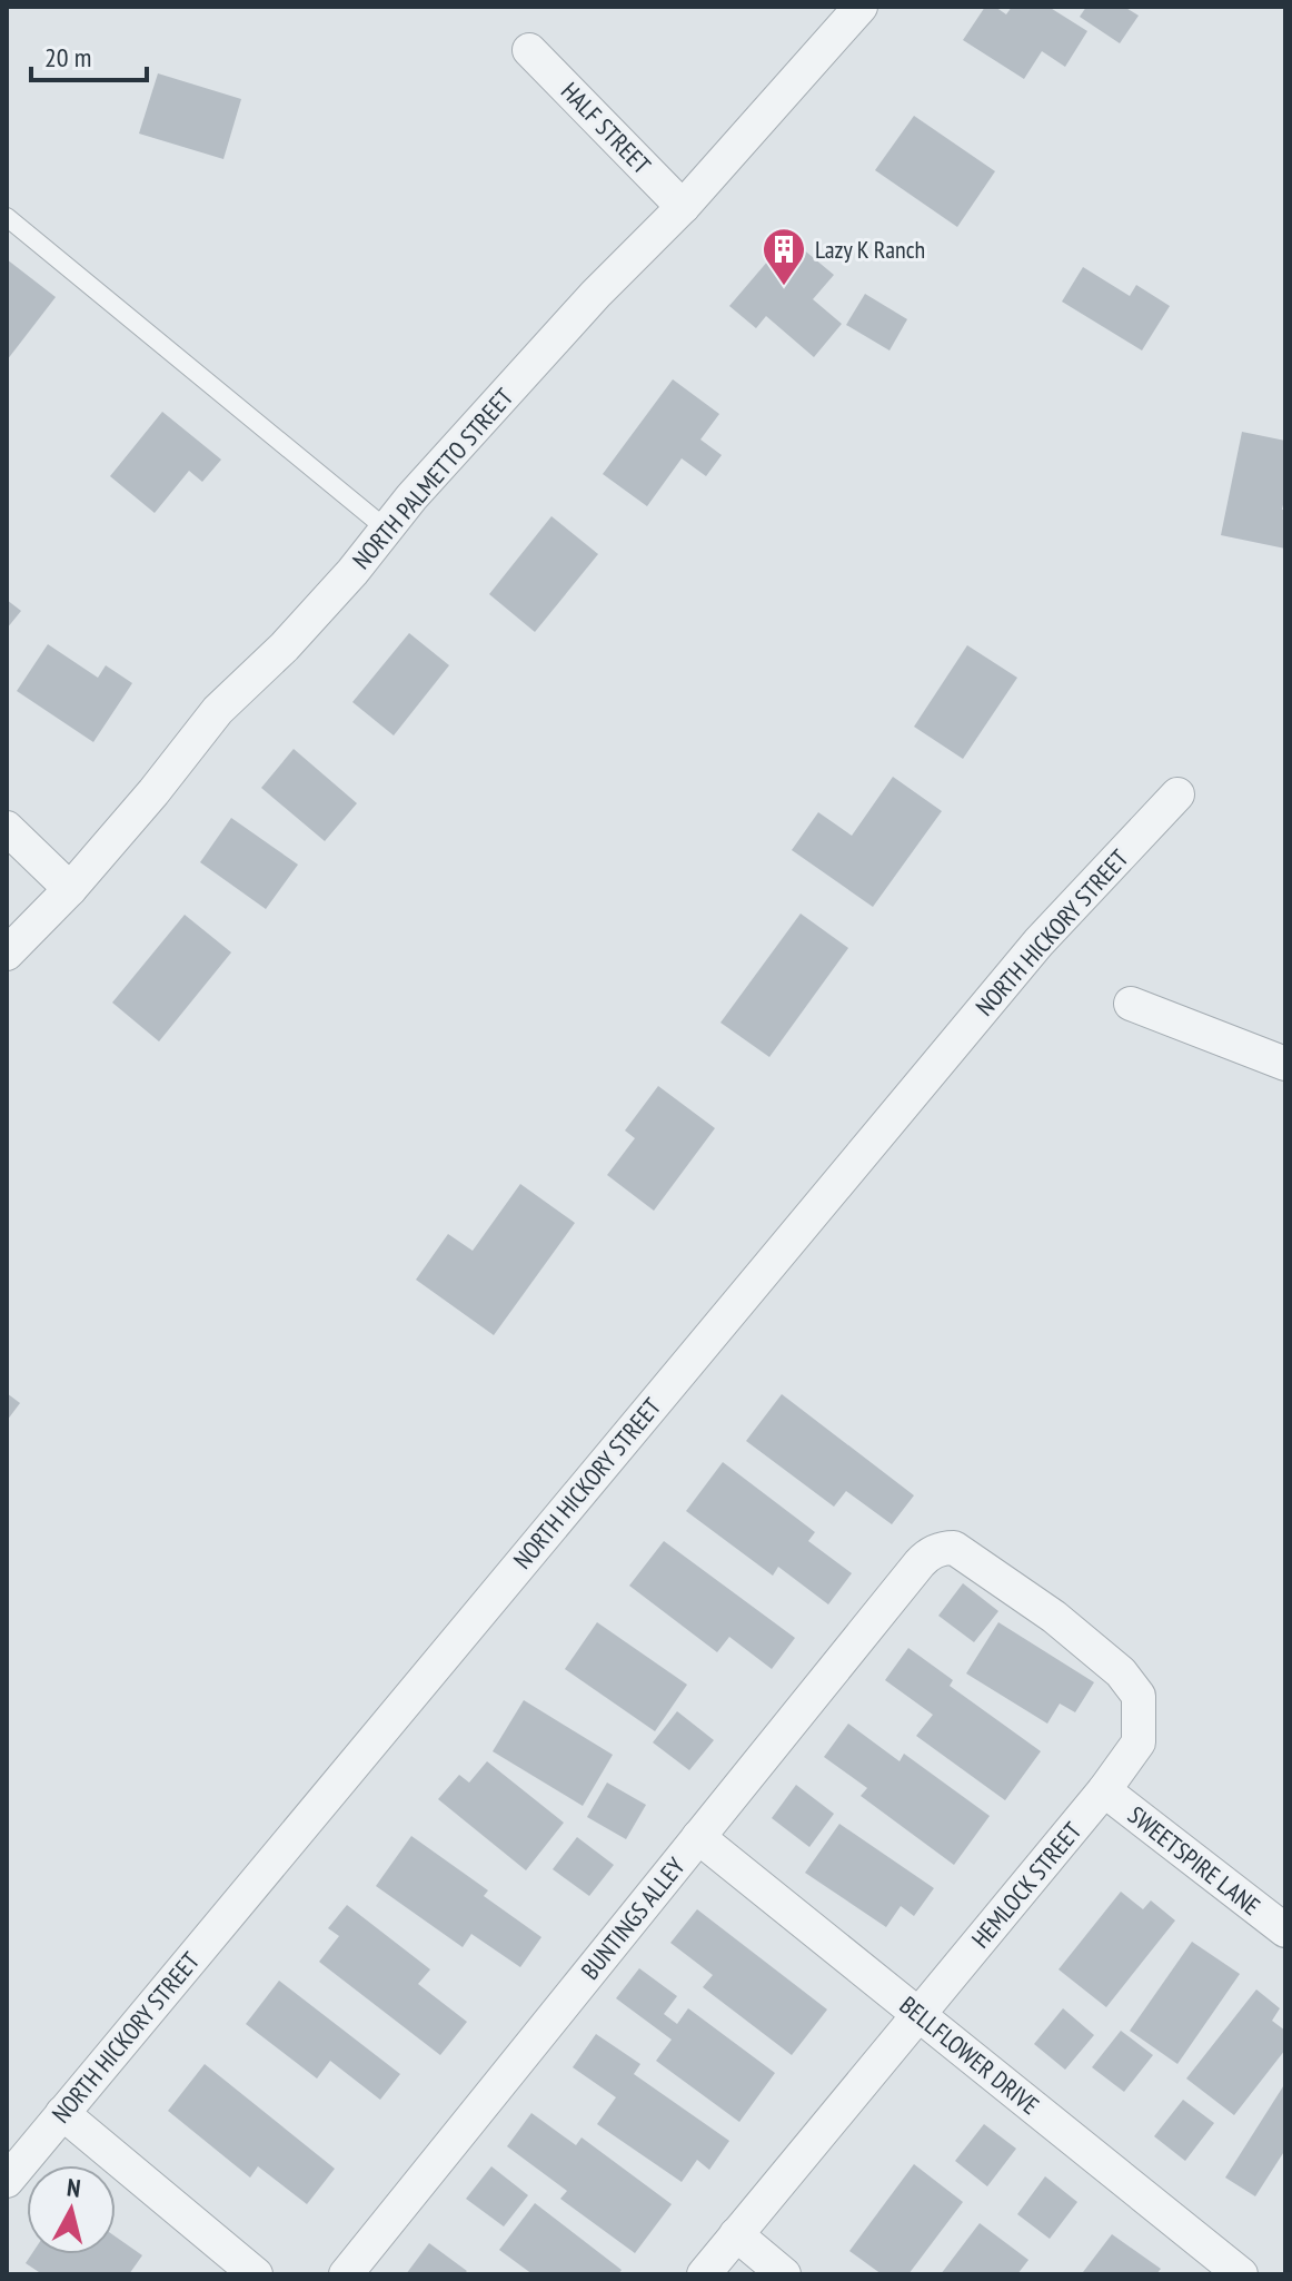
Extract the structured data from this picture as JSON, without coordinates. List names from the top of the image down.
{
  "streets": {
    "street": [
      "HALF STREET",
      "NORTH PALMETTO STREET",
      "NORTH HICKORY STREET",
      "SWEETSPIRE LANE",
      "HEMLOCK STREET",
      "BUNTINGS ALLEY",
      "BELLFLOWER DRIVE"
    ]
  },
  "crossings": [
    ["HALF STREET", "NORTH PALMETTO STREET"],
    ["SWEETSPIRE LANE", "HEMLOCK STREET"],
    ["HEMLOCK STREET", "BUNTINGS ALLEY"],
    ["HEMLOCK STREET", "BELLFLOWER DRIVE"],
    ["BUNTINGS ALLEY", "BELLFLOWER DRIVE"]
  ],
  "places": {
    "building": ["Lazy K Ranch"]
  },
  "scale_bar": "20 m",
  "north": "top"
}
